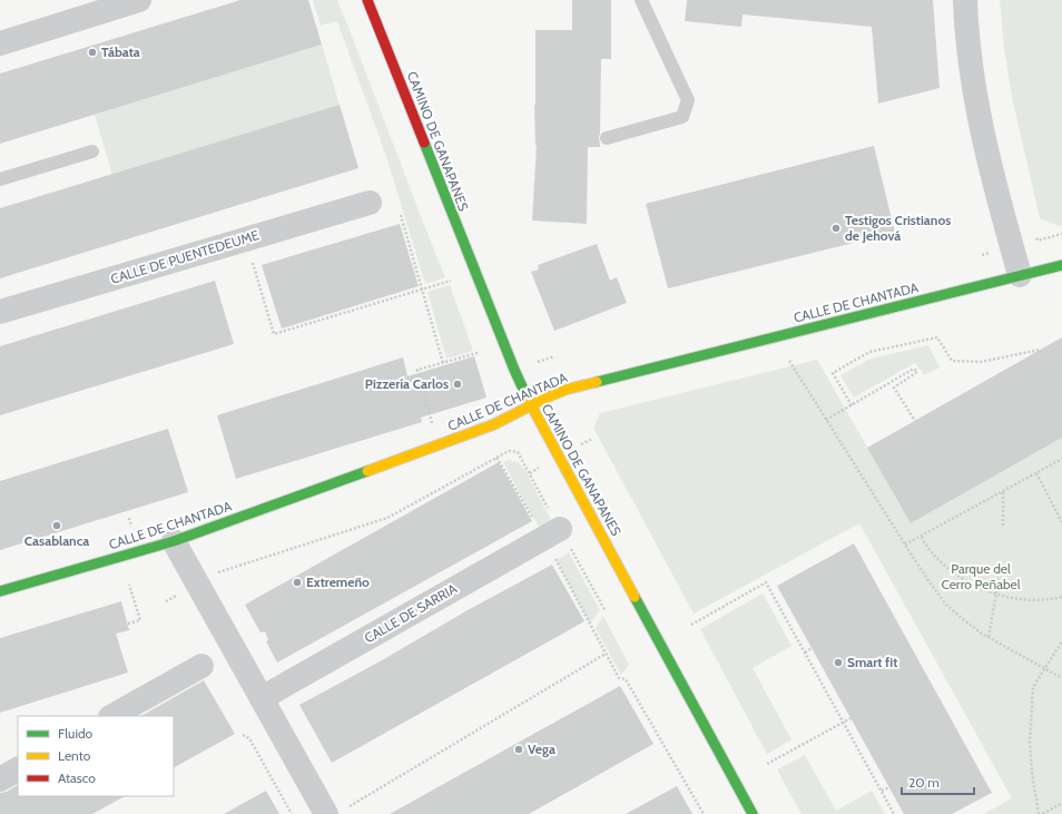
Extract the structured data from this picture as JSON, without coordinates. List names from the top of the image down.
{
  "streets": {
    "street": [
      "CAMINO DE GANAPANES",
      "CALLE DE PUENTEDEUME",
      "CALLE DE CHANTADA",
      "CALLE DE SARRIA"
    ]
  },
  "crossings": [
    ["CAMINO DE GANAPANES", "CALLE DE CHANTADA"]
  ],
  "parks": ["Parque del Cerro Peñabel"],
  "places": [
    "Tábata",
    "Testigos Cristianos de Jehová",
    "Pizzería Carlos",
    "Casablanca",
    "Extremeño",
    "Smart fit",
    "Vega"
  ],
  "legend": ["Fluido", "Lento", "Atasco"],
  "scale_bar": "20 m"
}
